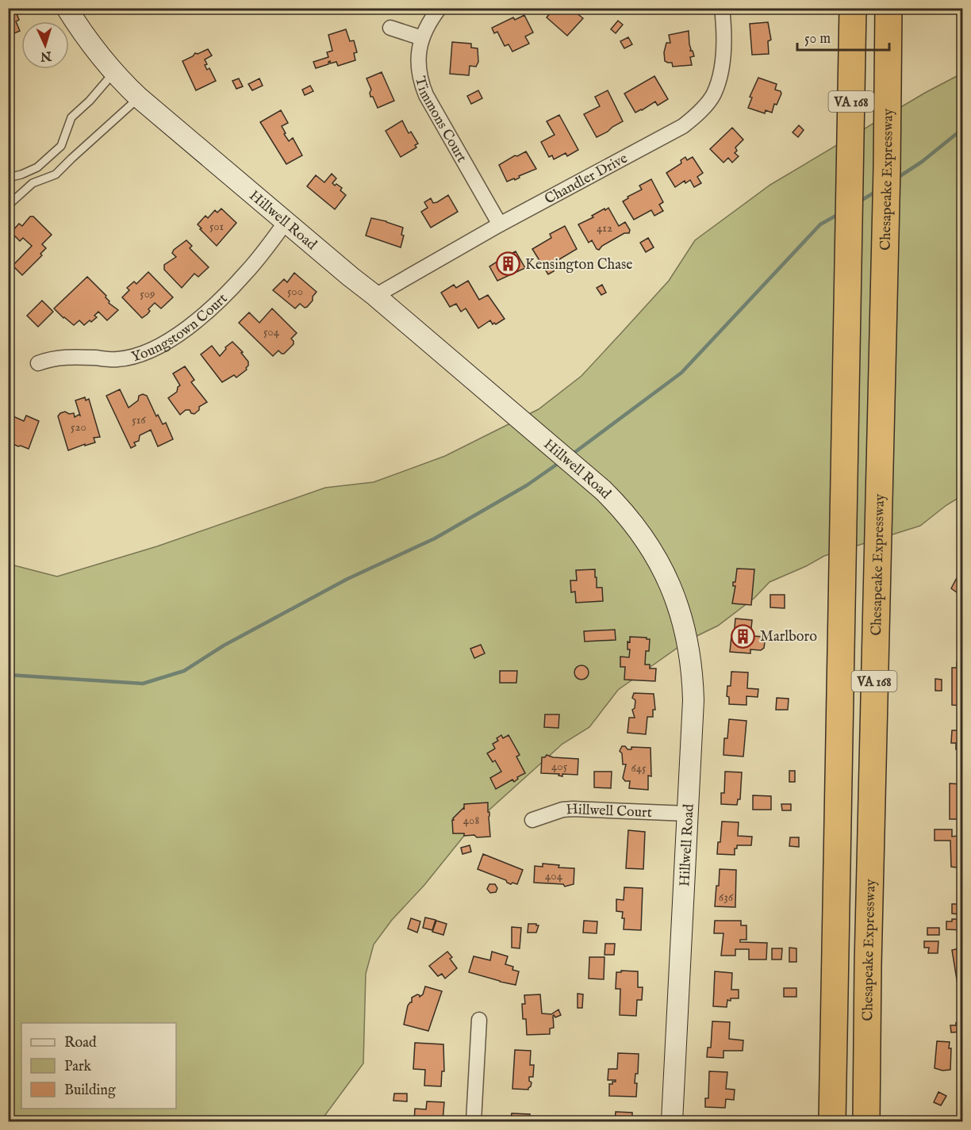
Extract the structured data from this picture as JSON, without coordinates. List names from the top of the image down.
{
  "streets": {
    "highway": ["VA 168", "Chesapeake Expressway"],
    "street": [
      "Timmons Court",
      "Chandler Drive",
      "Hillwell Road",
      "Youngstown Court",
      "Hillwell Court"
    ]
  },
  "crossings": [
    ["Timmons Court", "Chandler Drive"],
    ["Chandler Drive", "Hillwell Road"],
    ["Hillwell Road", "Youngstown Court"],
    ["Hillwell Road", "Hillwell Court"]
  ],
  "places": {
    "building": ["Kensington Chase", "Marlboro"]
  },
  "house_numbers": [
    "501",
    "412",
    "500",
    "509",
    "504",
    "516",
    "520",
    "405",
    "645",
    "408",
    "404",
    "636"
  ],
  "legend": ["Road", "Park", "Building"],
  "scale_bar": "50 m",
  "north": "bottom"
}
